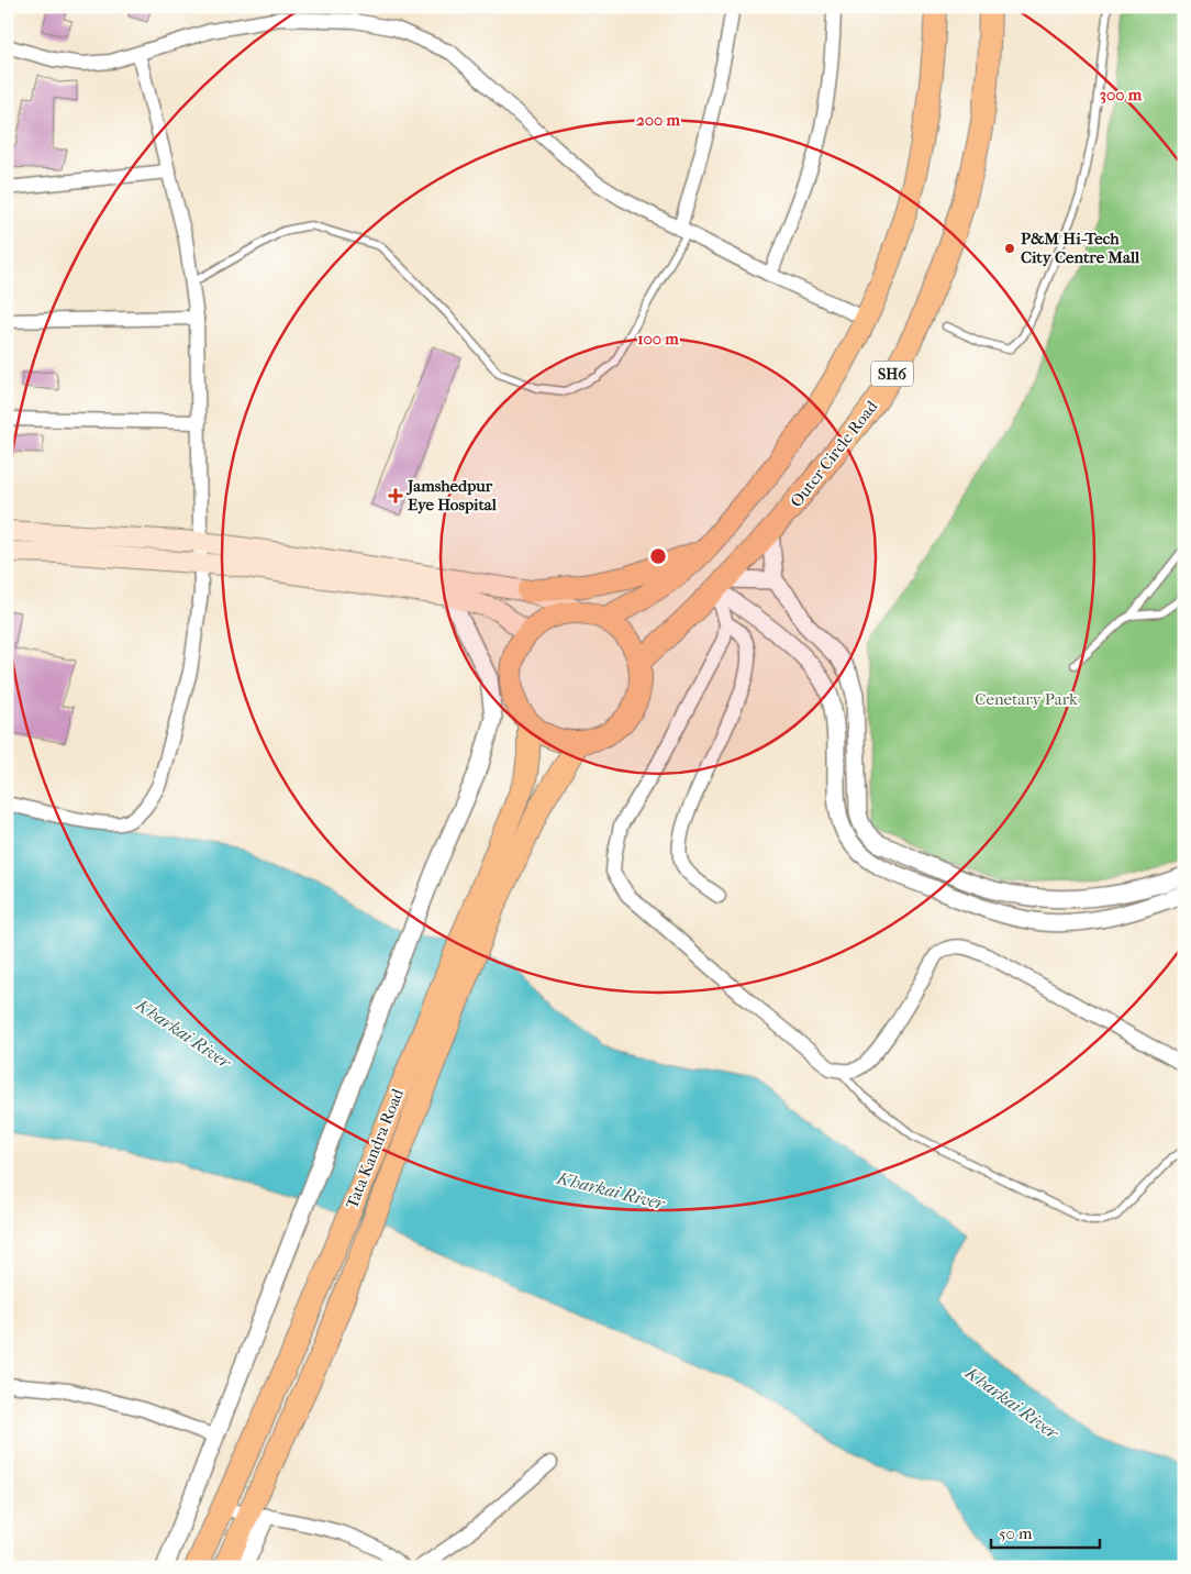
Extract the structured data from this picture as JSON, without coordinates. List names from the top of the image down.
{
  "streets": {
    "main road": ["SH6", "Outer Circle Road", "Tata Kandra Road"]
  },
  "crossings": [
    ["SH6", "Outer Circle Road"],
    ["SH6", "Tata Kandra Road"],
    ["Outer Circle Road", "Tata Kandra Road"]
  ],
  "water": ["Kharkai River"],
  "parks": ["Cenetary Park"],
  "places": {
    "other": ["P&M Hi-Tech City Centre Mall"],
    "health": ["Jamshedpur Eye Hospital"]
  },
  "scale_bar": "50 m",
  "rings": ["300 m", "200 m", "100 m"]
}
